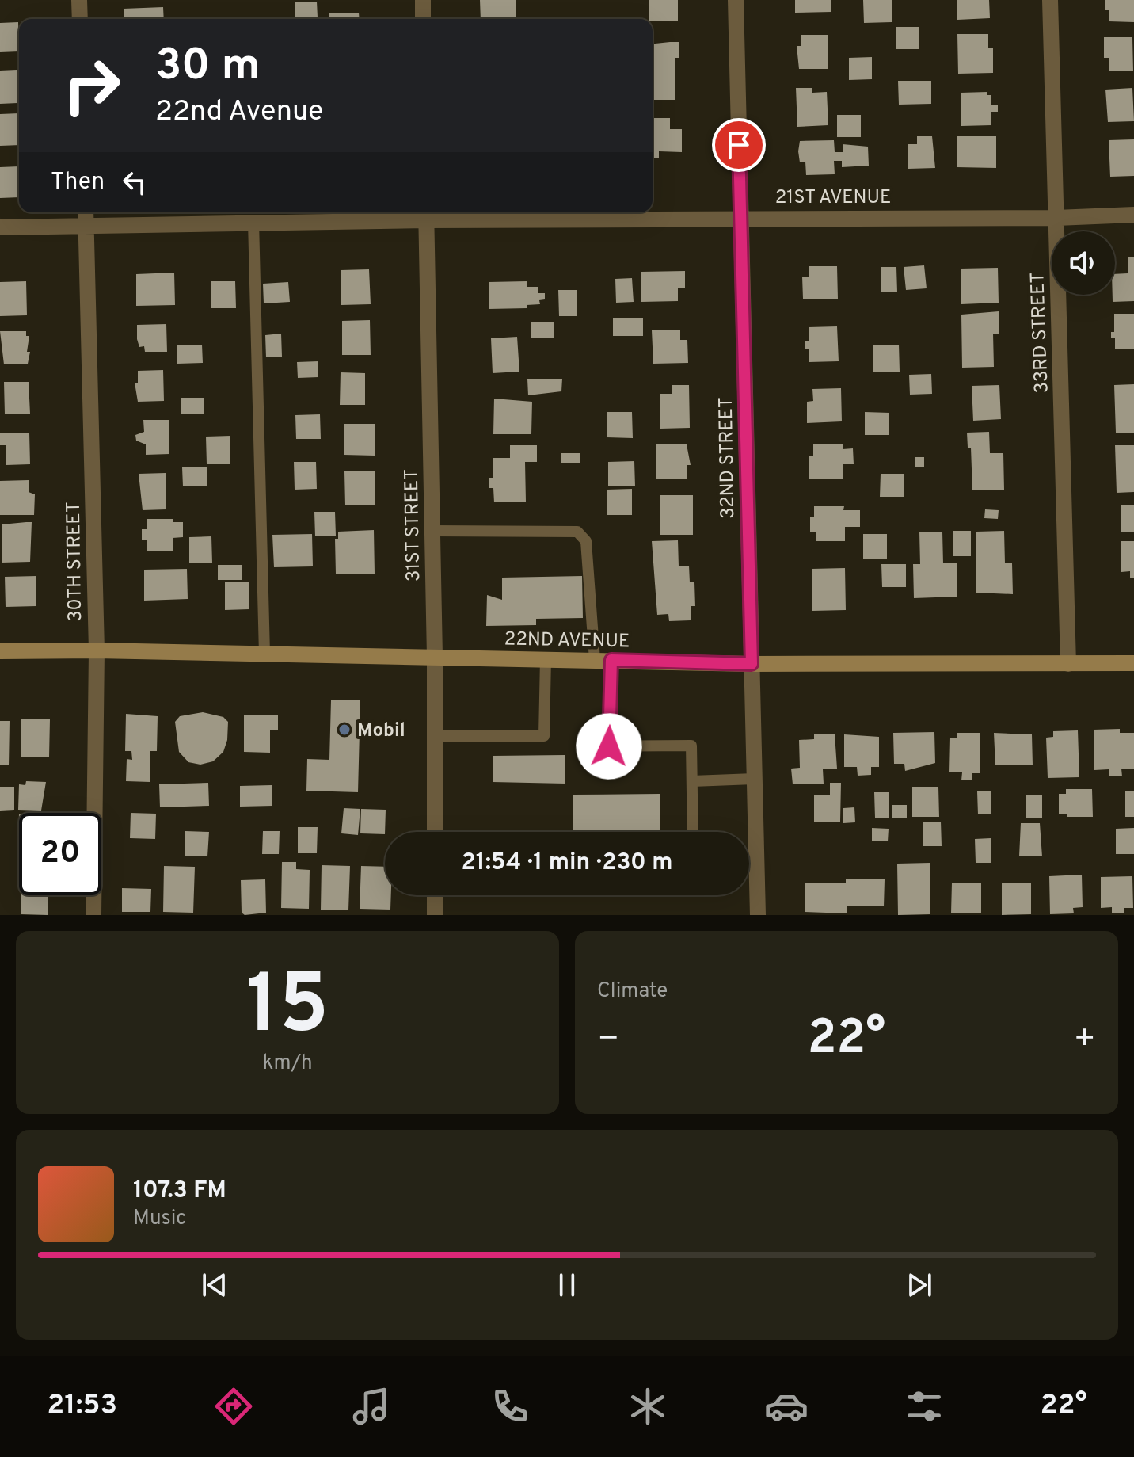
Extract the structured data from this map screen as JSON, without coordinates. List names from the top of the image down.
{
  "streets": {
    "street": [
      "21ST AVENUE",
      "33RD STREET",
      "32ND STREET",
      "31ST STREET",
      "30TH STREET",
      "22ND AVENUE"
    ]
  },
  "crossings": [
    ["21ST AVENUE", "33RD STREET"],
    ["21ST AVENUE", "32ND STREET"],
    ["21ST AVENUE", "31ST STREET"],
    ["21ST AVENUE", "30TH STREET"],
    ["33RD STREET", "22ND AVENUE"],
    ["32ND STREET", "22ND AVENUE"],
    ["31ST STREET", "22ND AVENUE"],
    ["30TH STREET", "22ND AVENUE"]
  ],
  "places": ["Mobil"],
  "page": {
    "turn": ["30 m", "22nd Avenue"],
    "then": "Then",
    "limit": "20",
    "trip": "21:54 · 1 min · 230 m",
    "tile": [
      ["15", "km/h"],
      "Climate"
    ],
    "heat": ["−", "22°", "+"],
    "song": ["107.3 FM", "Music"],
    "tabs": ["21:53", "22°"]
  }
}
